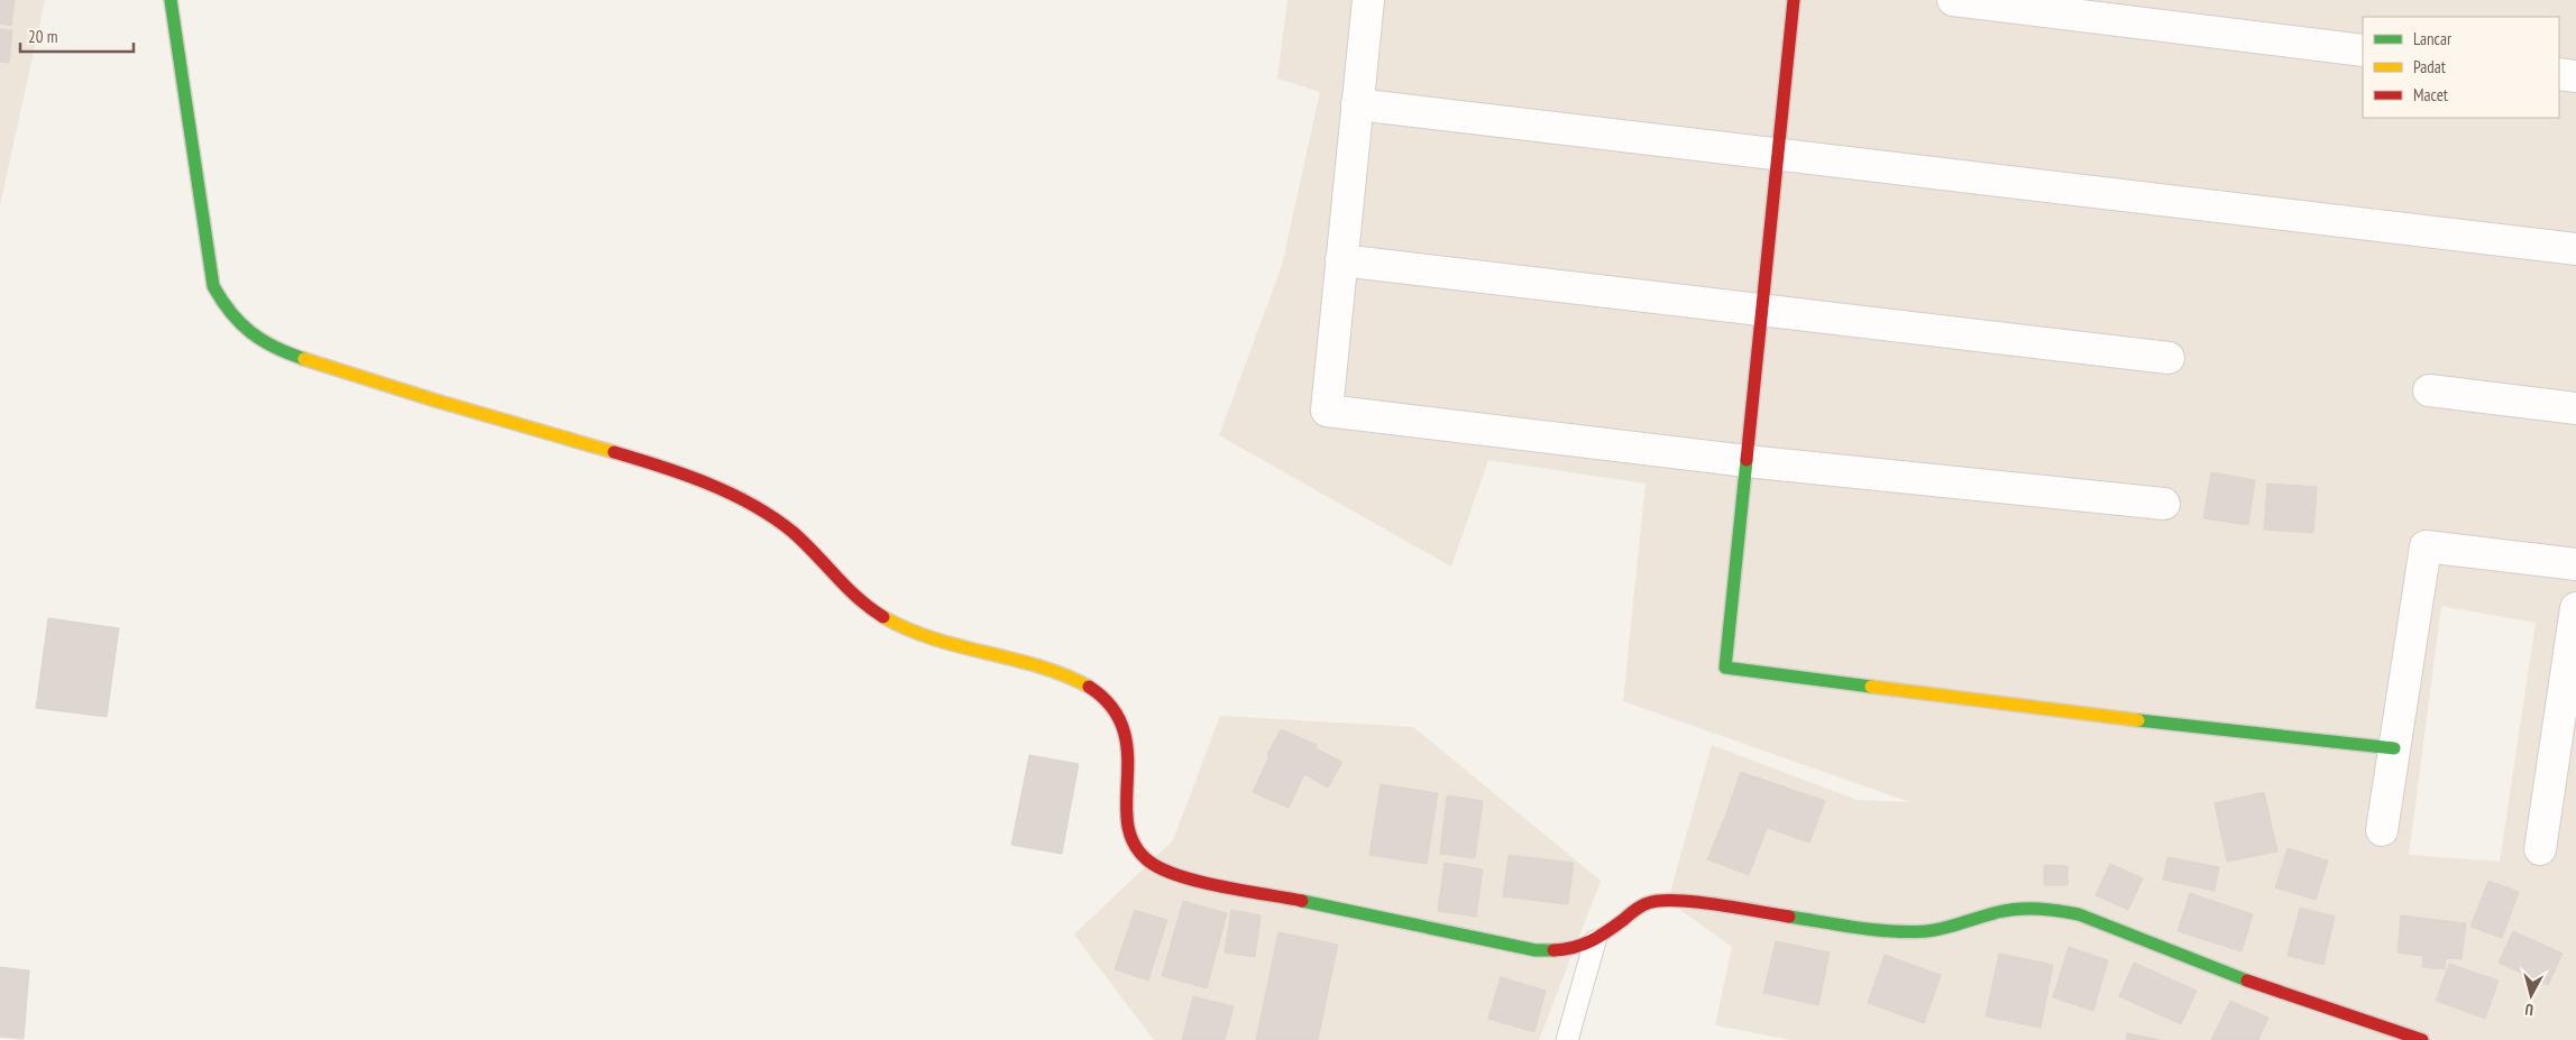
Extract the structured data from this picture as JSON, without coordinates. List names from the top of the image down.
{
  "legend": ["Lancar", "Padat", "Macet"],
  "scale_bar": "20 m",
  "north": "bottom"
}
